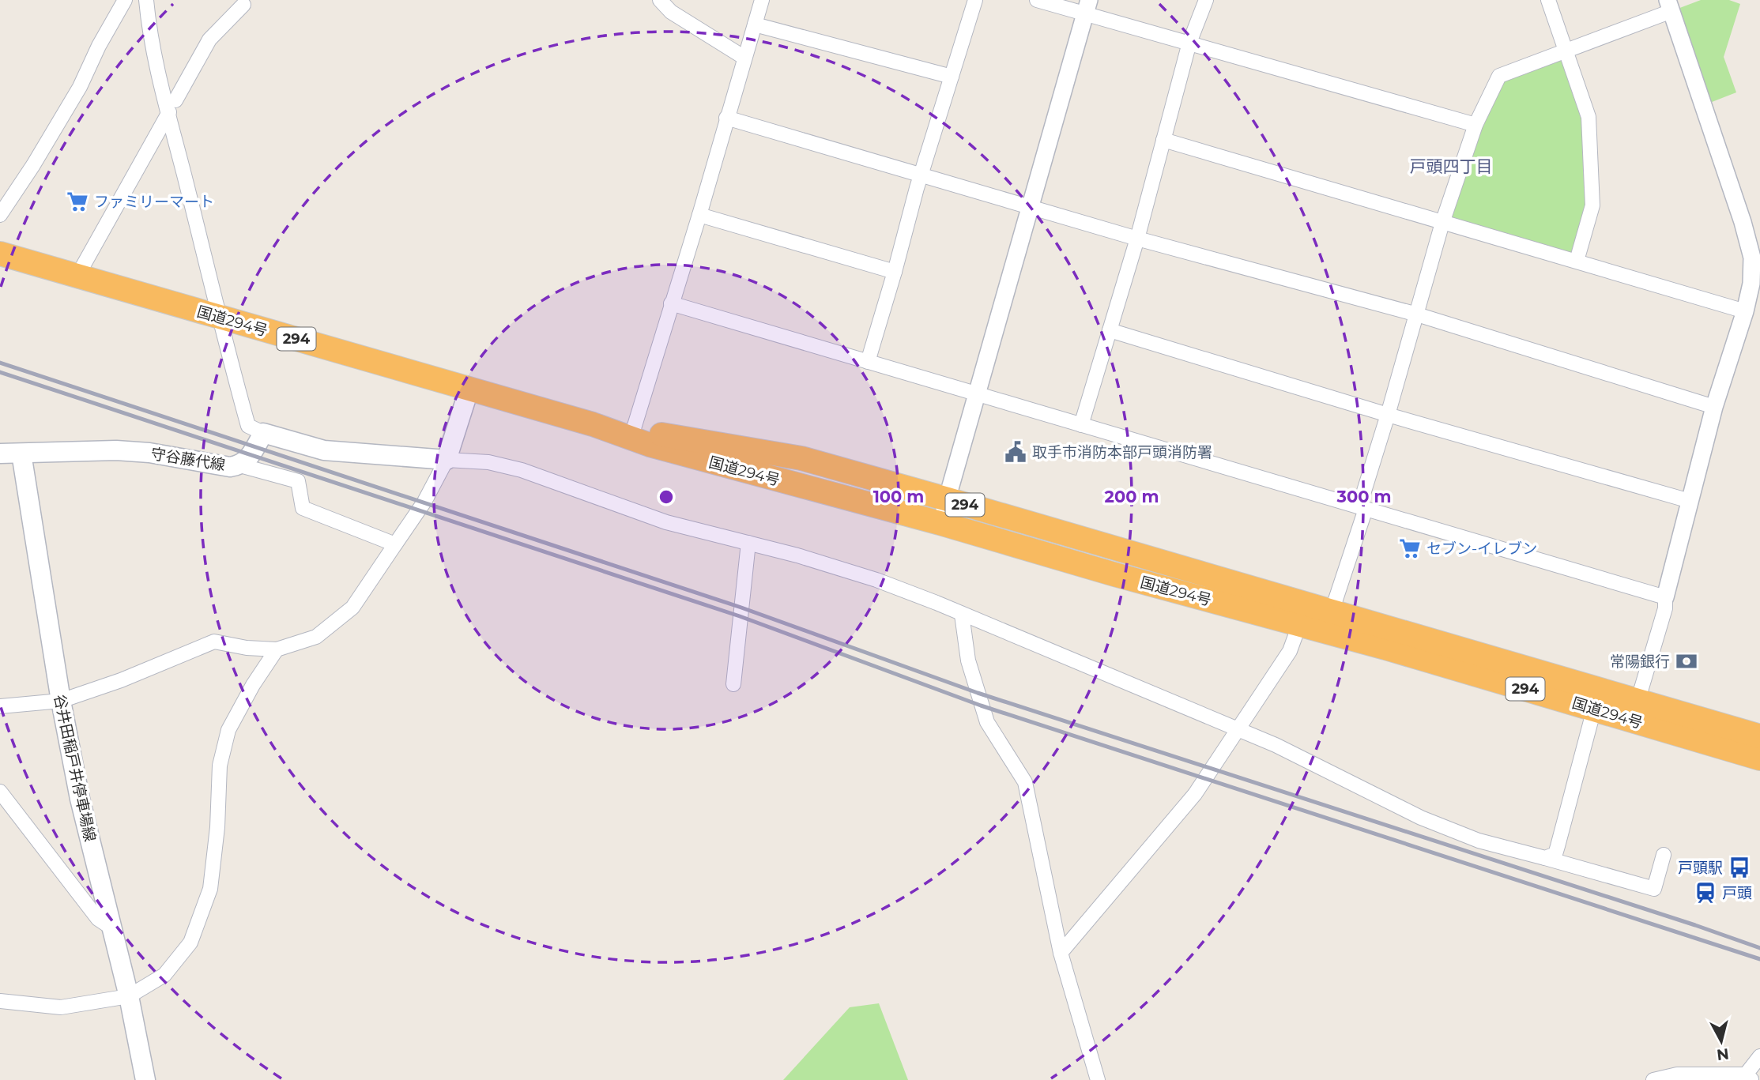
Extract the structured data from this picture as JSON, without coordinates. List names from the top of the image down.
{
  "streets": {
    "highway": ["国道294号", "294"],
    "main road": ["守谷藤代線", "谷井田稲戸井停車場線"]
  },
  "crossings": [
    ["守谷藤代線", "谷井田稲戸井停車場線"]
  ],
  "districts": ["戸頭四丁目"],
  "places": {
    "supermarket": ["ファミリーマート", "セブン-イレブン"],
    "public building": ["取手市消防本部戸頭消防署"],
    "bank": ["常陽銀行"],
    "bus stop": ["戸頭駅"],
    "station": ["戸頭"]
  },
  "north": "bottom",
  "rings": ["100 m", "200 m", "300 m"]
}
